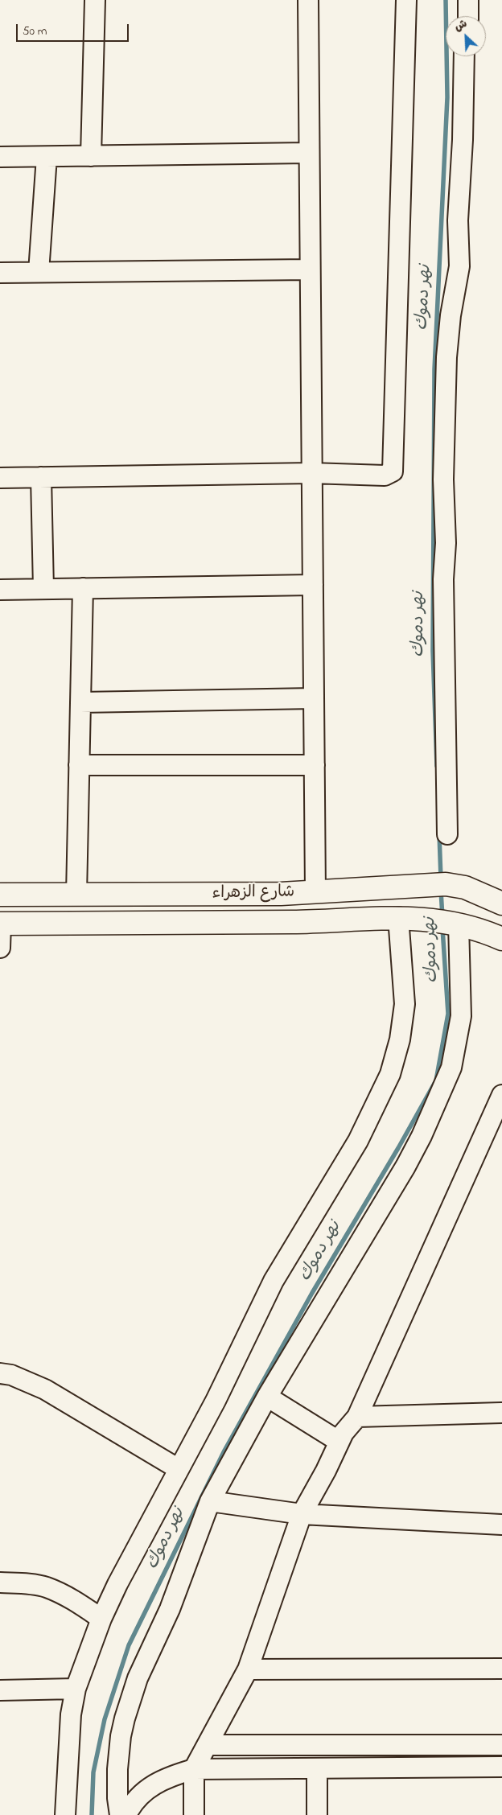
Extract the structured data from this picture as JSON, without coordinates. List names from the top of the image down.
{
  "streets": {
    "main road": ["شارع الزهراء"]
  },
  "water": ["نهر دموك"],
  "scale_bar": "50 m",
  "north": "top left"
}
